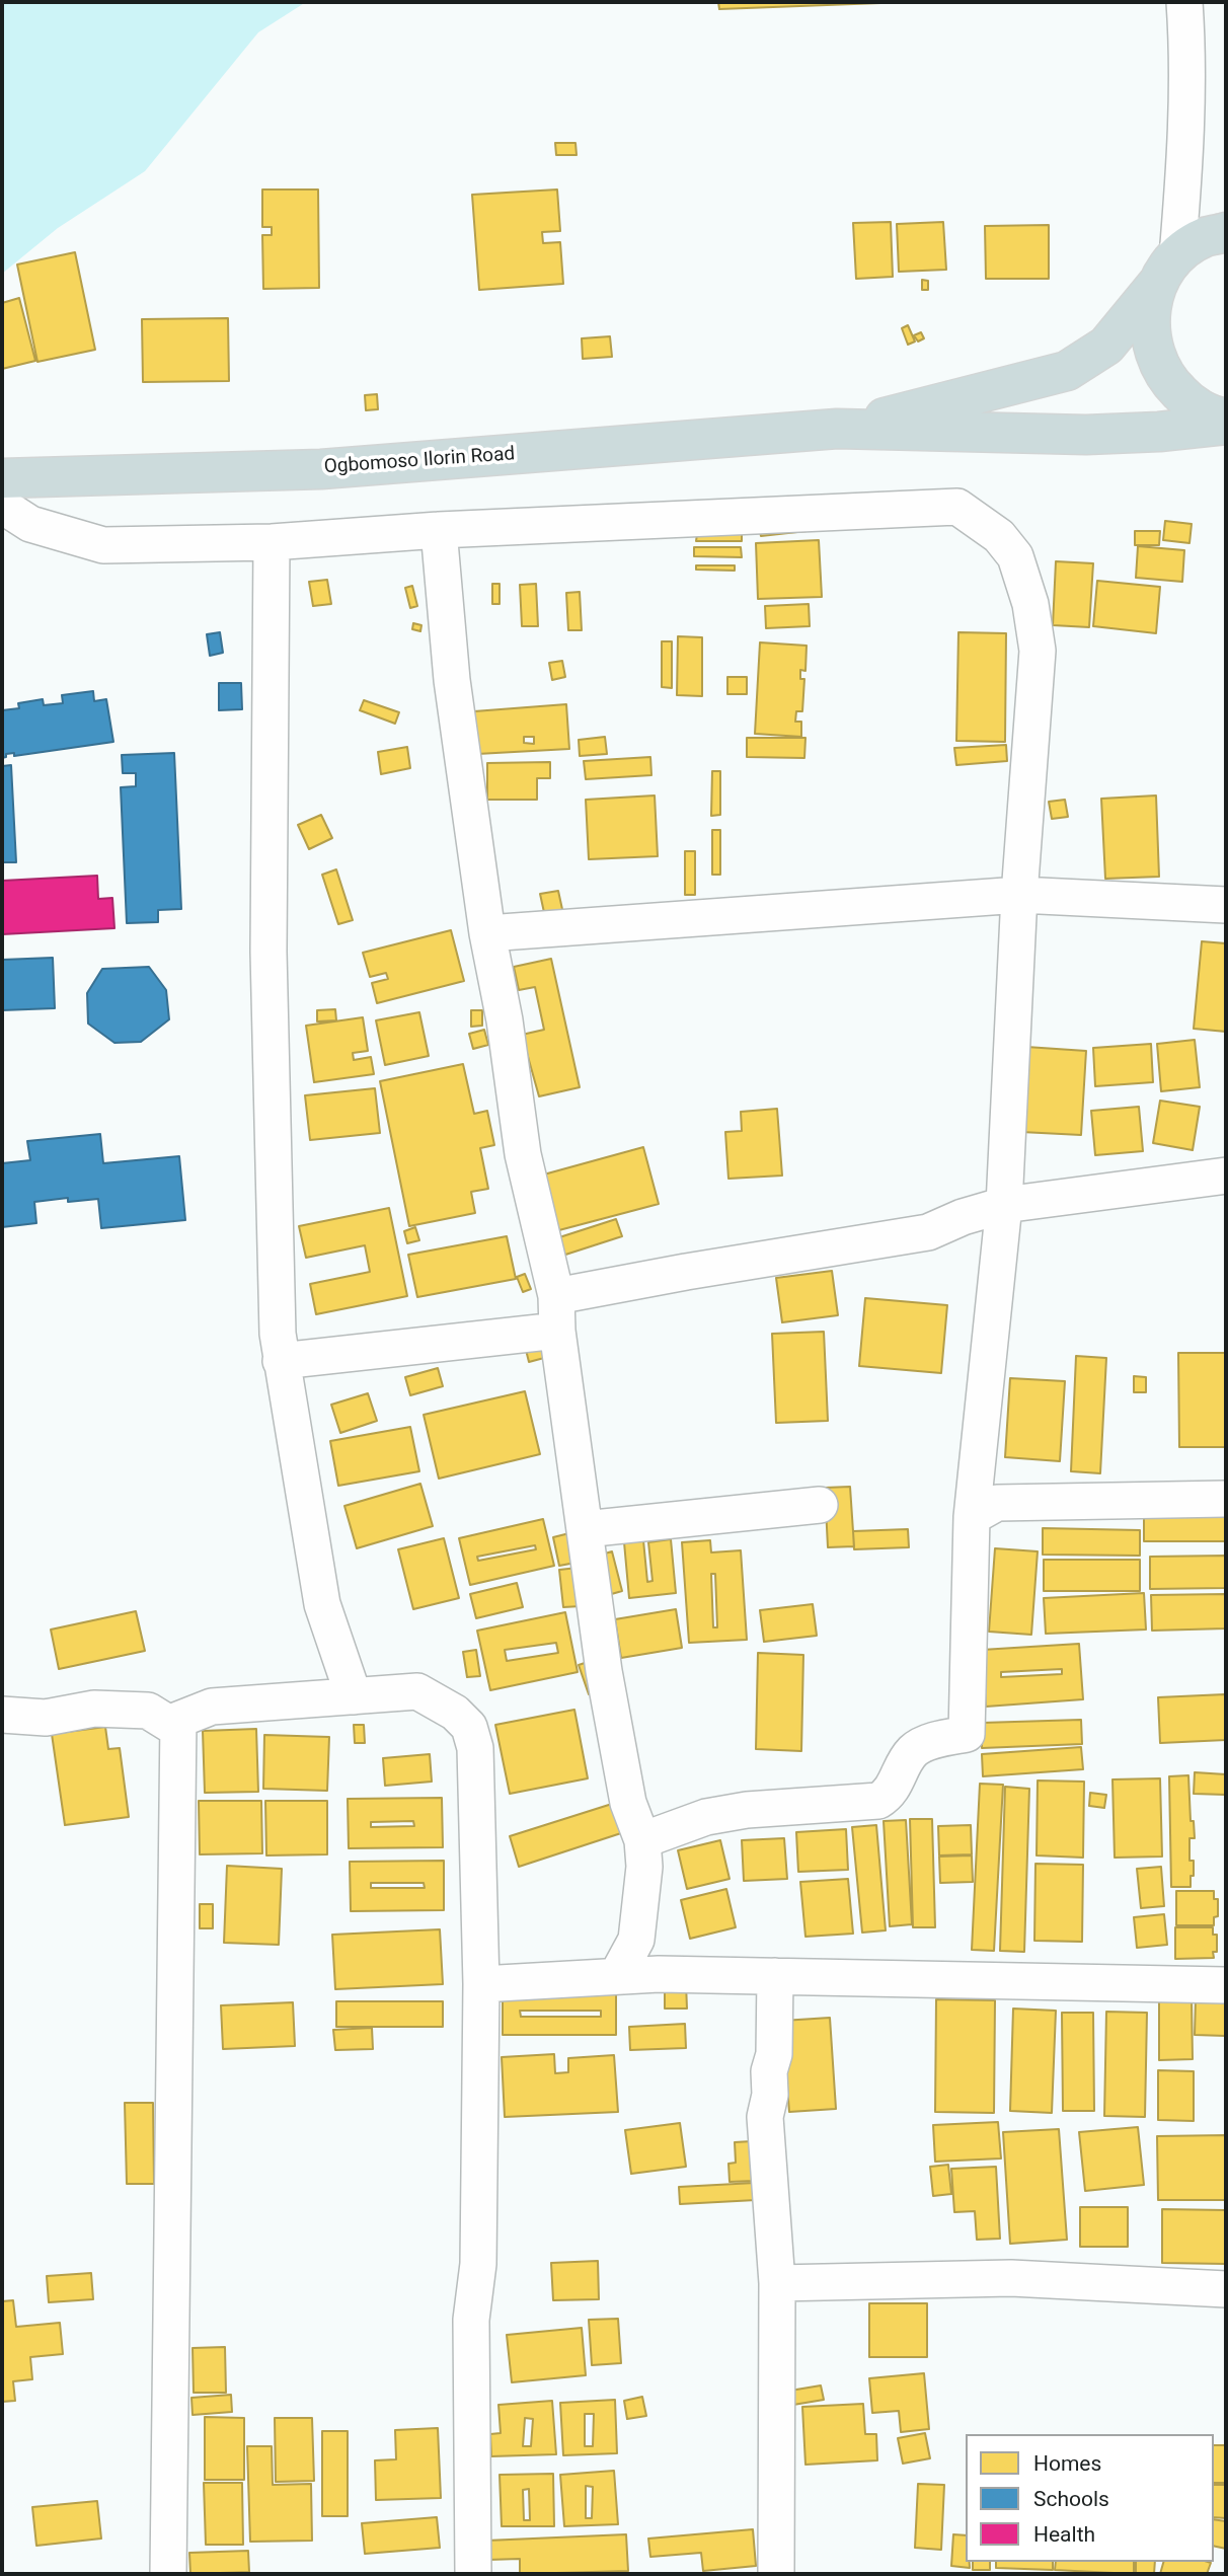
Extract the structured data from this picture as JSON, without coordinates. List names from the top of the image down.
{
  "streets": {
    "highway": ["Ogbomoso Ilorin Road"]
  },
  "legend": ["Homes", "Schools", "Health"]
}
